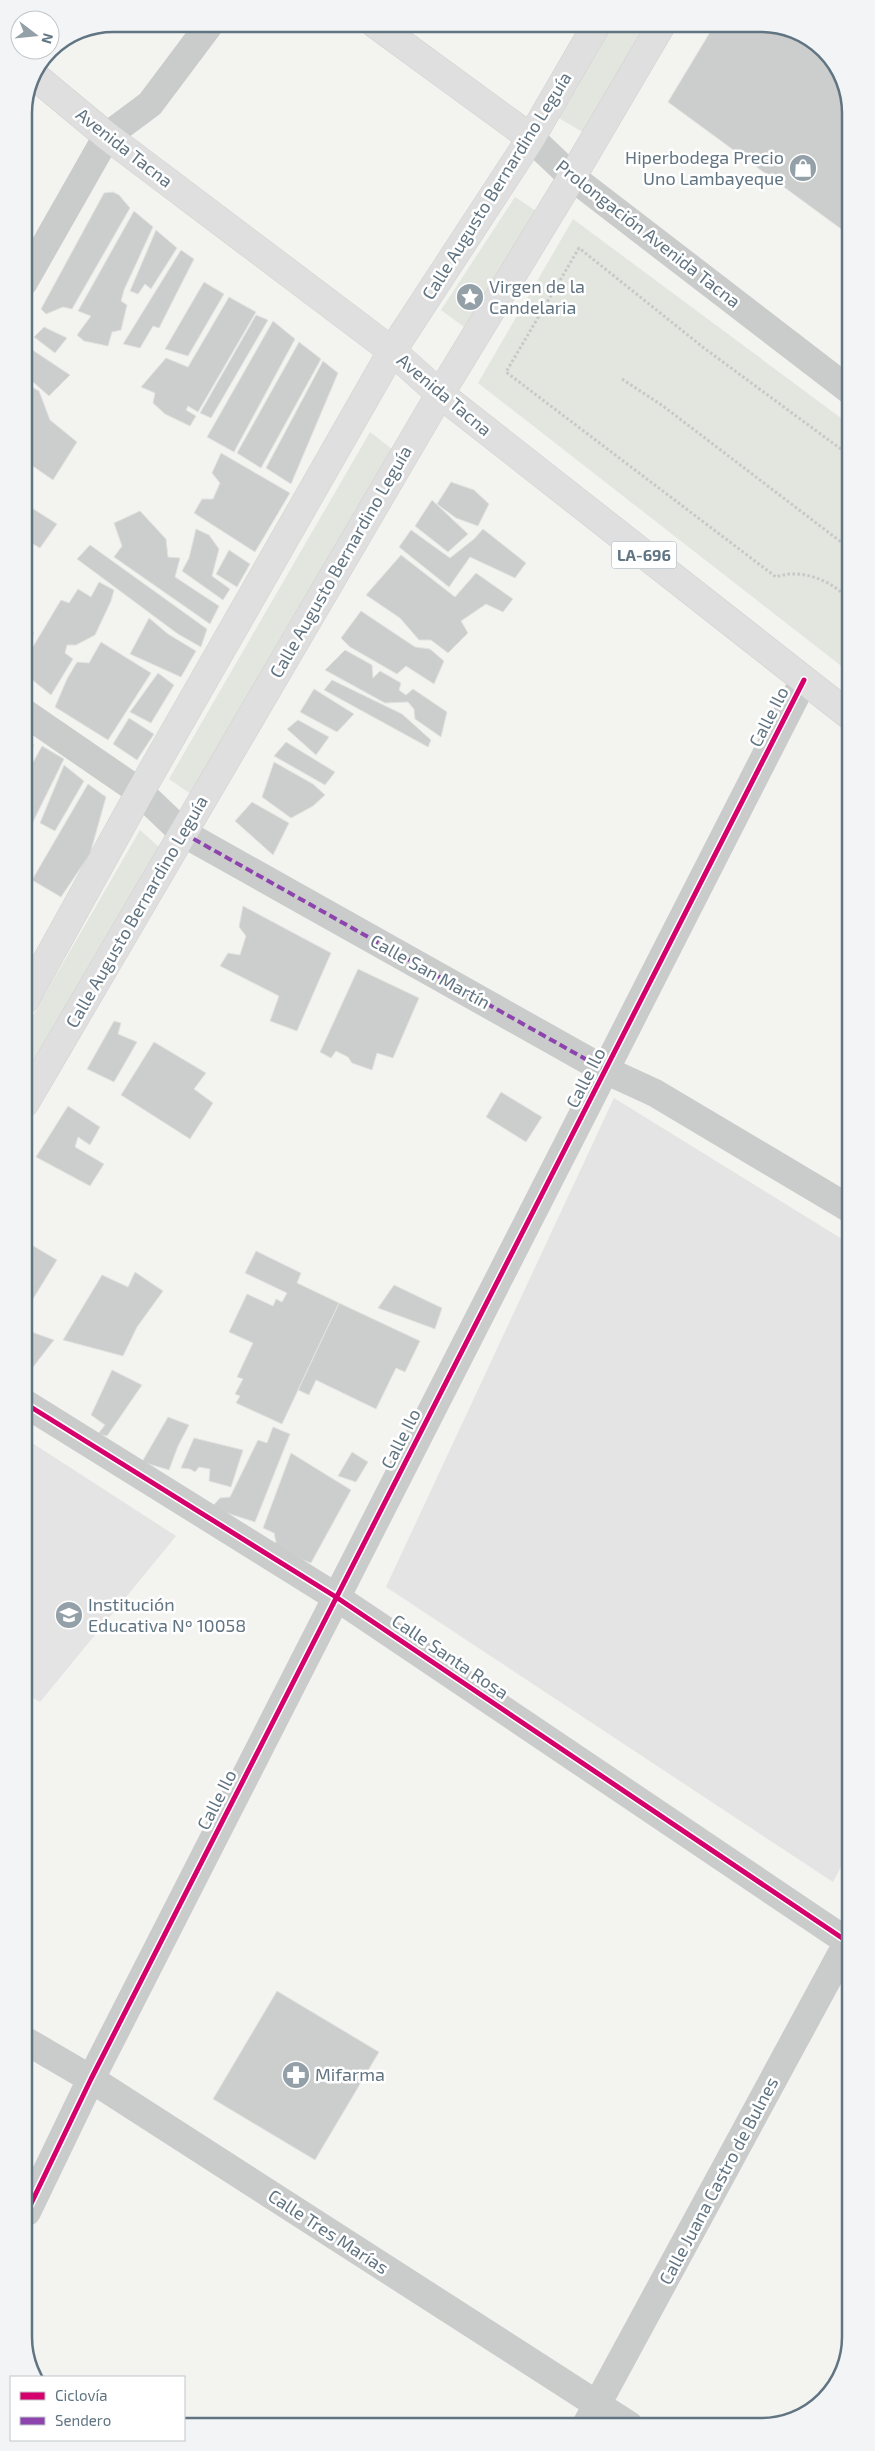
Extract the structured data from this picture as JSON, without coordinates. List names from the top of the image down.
{
  "streets": {
    "main road": [
      "Avenida Tacna",
      "Calle Augusto Bernardino Leguía",
      "Prolongación Avenida Tacna",
      "LA-696"
    ],
    "street": [
      "Calle Ilo",
      "Calle San Martín",
      "Calle Santa Rosa",
      "Calle Juana Castro de Bulnes",
      "Calle Tres Marías"
    ]
  },
  "crossings": [
    ["Avenida Tacna", "Calle Augusto Bernardino Leguía"],
    ["Avenida Tacna", "Calle Ilo"],
    ["Calle Augusto Bernardino Leguía", "Prolongación Avenida Tacna"],
    ["Calle Augusto Bernardino Leguía", "Calle San Martín"],
    ["Calle Ilo", "Calle San Martín"],
    ["Calle Ilo", "Calle Santa Rosa"],
    ["Calle Ilo", "Calle Tres Marías"],
    ["Calle Juana Castro de Bulnes", "Calle Tres Marías"]
  ],
  "places": {
    "shop": ["Hiperbodega Precio Uno Lambayeque"],
    "place": ["Virgen de la Candelaria"],
    "school or university": ["Institución Educativa Nº 10058"],
    "pharmacy": ["Mifarma"]
  },
  "legend": ["Ciclovía", "Sendero"],
  "north": "right"
}
